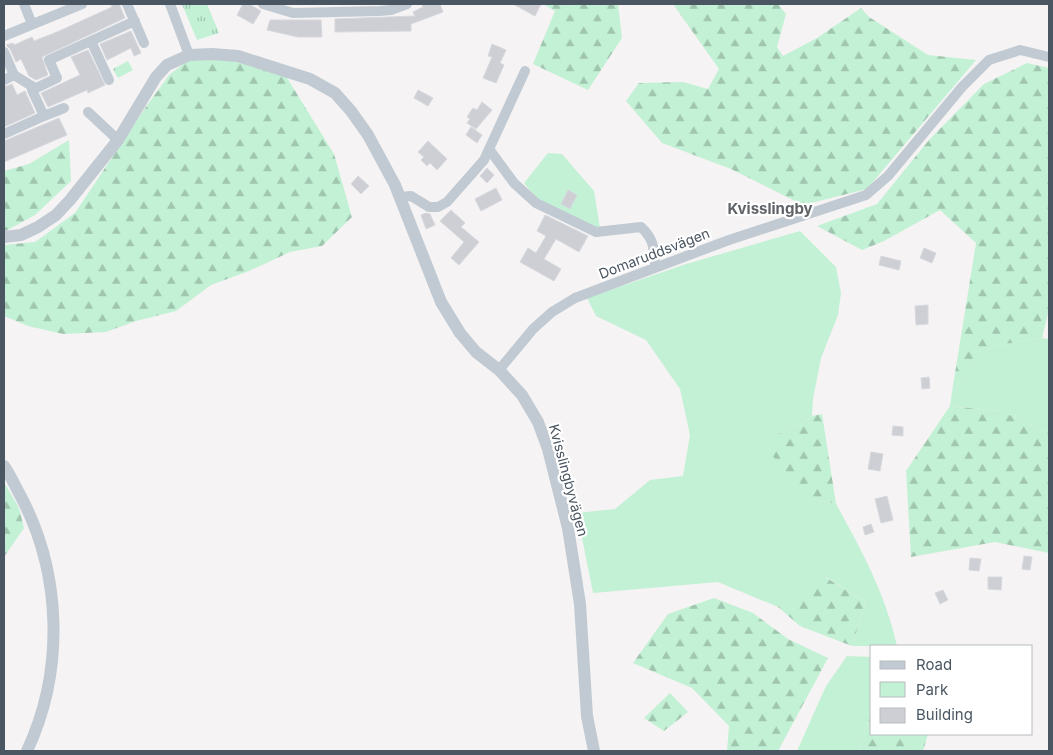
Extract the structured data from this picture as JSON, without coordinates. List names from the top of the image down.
{
  "streets": {
    "street": ["Domaruddsvägen", "Kvisslingbyvägen"]
  },
  "crossings": [
    ["Domaruddsvägen", "Kvisslingbyvägen"]
  ],
  "districts": ["Kvisslingby"],
  "legend": ["Road", "Park", "Building"]
}
